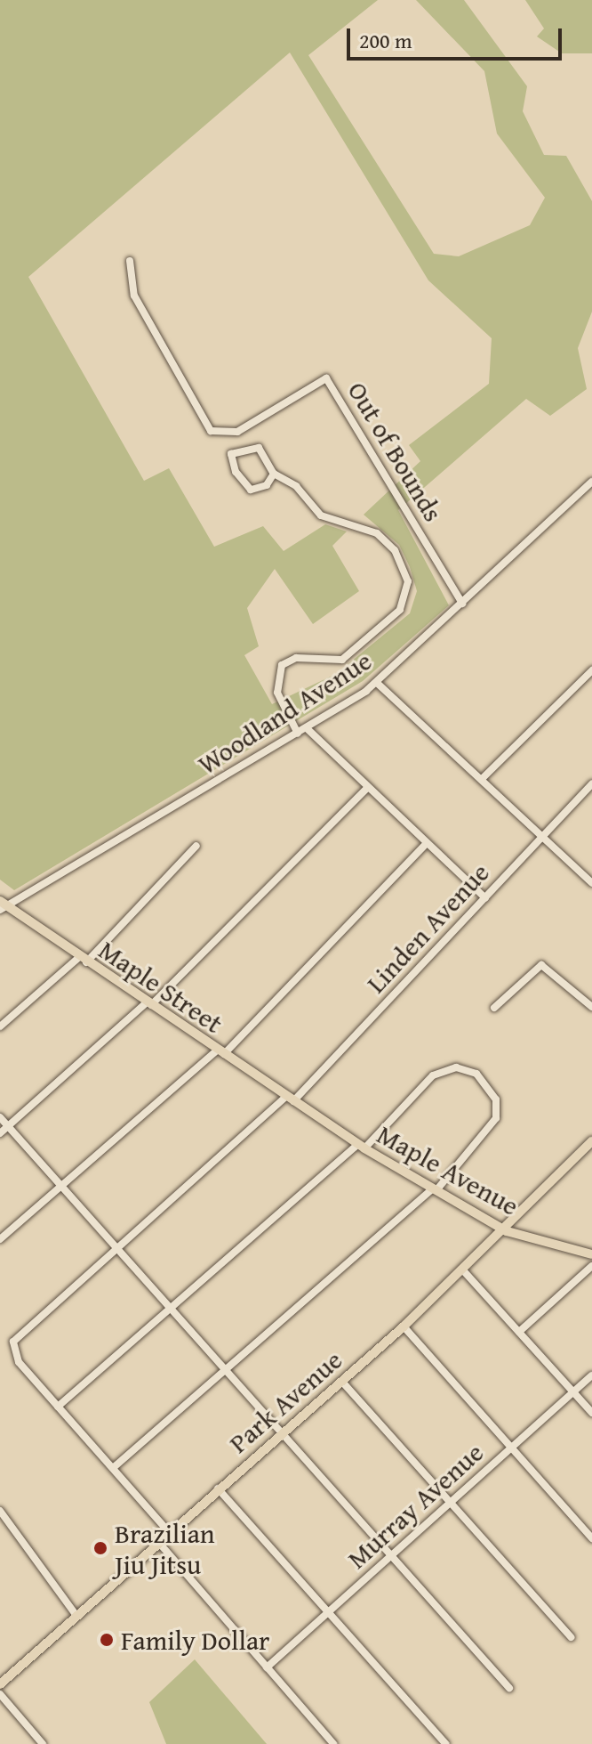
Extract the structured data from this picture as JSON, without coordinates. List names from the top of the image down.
{
  "streets": {
    "main road": ["Maple Street", "Maple Avenue", "Park Avenue"],
    "street": [
      "Out of Bounds",
      "Woodland Avenue",
      "Linden Avenue",
      "Murray Avenue"
    ]
  },
  "crossings": [
    ["Out of Bounds", "Woodland Avenue"],
    ["Woodland Avenue", "Maple Street"],
    ["Linden Avenue", "Maple Street"],
    ["Linden Avenue", "Maple Avenue"],
    ["Maple Street", "Maple Avenue"],
    ["Maple Avenue", "Park Avenue"]
  ],
  "places": ["Brazilian Jiu Jitsu", "Family Dollar"],
  "scale_bar": "200 m"
}
